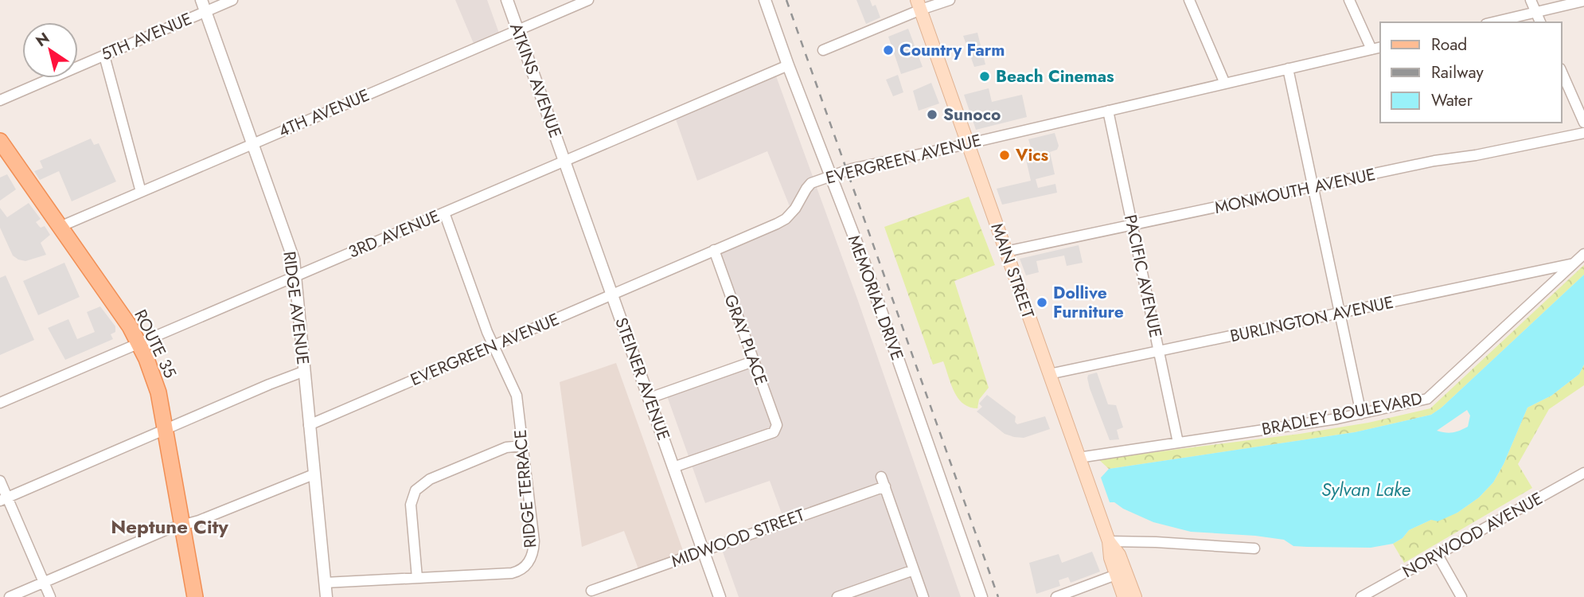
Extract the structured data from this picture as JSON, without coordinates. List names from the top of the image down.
{
  "streets": {
    "main road": ["MAIN STREET", "ROUTE 35"],
    "street": [
      "5TH AVENUE",
      "ATKINS AVENUE",
      "4TH AVENUE",
      "EVERGREEN AVENUE",
      "MONMOUTH AVENUE",
      "3RD AVENUE",
      "PACIFIC AVENUE",
      "MEMORIAL DRIVE",
      "RIDGE AVENUE",
      "BURLINGTON AVENUE",
      "GRAY PLACE",
      "STEINER AVENUE",
      "BRADLEY BOULEVARD",
      "RIDGE TERRACE",
      "NORWOOD AVENUE",
      "MIDWOOD STREET"
    ]
  },
  "crossings": [
    ["5TH AVENUE", "RIDGE AVENUE"],
    ["ATKINS AVENUE", "4TH AVENUE"],
    ["ATKINS AVENUE", "3RD AVENUE"],
    ["ATKINS AVENUE", "STEINER AVENUE"],
    ["4TH AVENUE", "RIDGE AVENUE"],
    ["4TH AVENUE", "ROUTE 35"],
    ["EVERGREEN AVENUE", "MAIN STREET"],
    ["EVERGREEN AVENUE", "PACIFIC AVENUE"],
    ["EVERGREEN AVENUE", "MEMORIAL DRIVE"],
    ["EVERGREEN AVENUE", "RIDGE AVENUE"],
    ["EVERGREEN AVENUE", "GRAY PLACE"],
    ["EVERGREEN AVENUE", "STEINER AVENUE"],
    ["EVERGREEN AVENUE", "RIDGE TERRACE"],
    ["MONMOUTH AVENUE", "MAIN STREET"],
    ["MONMOUTH AVENUE", "PACIFIC AVENUE"],
    ["3RD AVENUE", "MEMORIAL DRIVE"],
    ["3RD AVENUE", "RIDGE AVENUE"],
    ["3RD AVENUE", "ROUTE 35"],
    ["3RD AVENUE", "STEINER AVENUE"],
    ["3RD AVENUE", "RIDGE TERRACE"],
    ["MAIN STREET", "BURLINGTON AVENUE"],
    ["MAIN STREET", "BRADLEY BOULEVARD"],
    ["PACIFIC AVENUE", "BURLINGTON AVENUE"],
    ["PACIFIC AVENUE", "BRADLEY BOULEVARD"],
    ["RIDGE AVENUE", "RIDGE TERRACE"],
    ["BURLINGTON AVENUE", "BRADLEY BOULEVARD"],
    ["GRAY PLACE", "STEINER AVENUE"],
    ["STEINER AVENUE", "MIDWOOD STREET"]
  ],
  "districts": ["Neptune City"],
  "water": ["Sylvan Lake"],
  "places": [
    "Country Farm",
    "Beach Cinemas",
    "Sunoco",
    "Vics",
    "Dollive Furniture"
  ],
  "legend": ["Road", "Railway", "Water"],
  "north": "top left"
}
